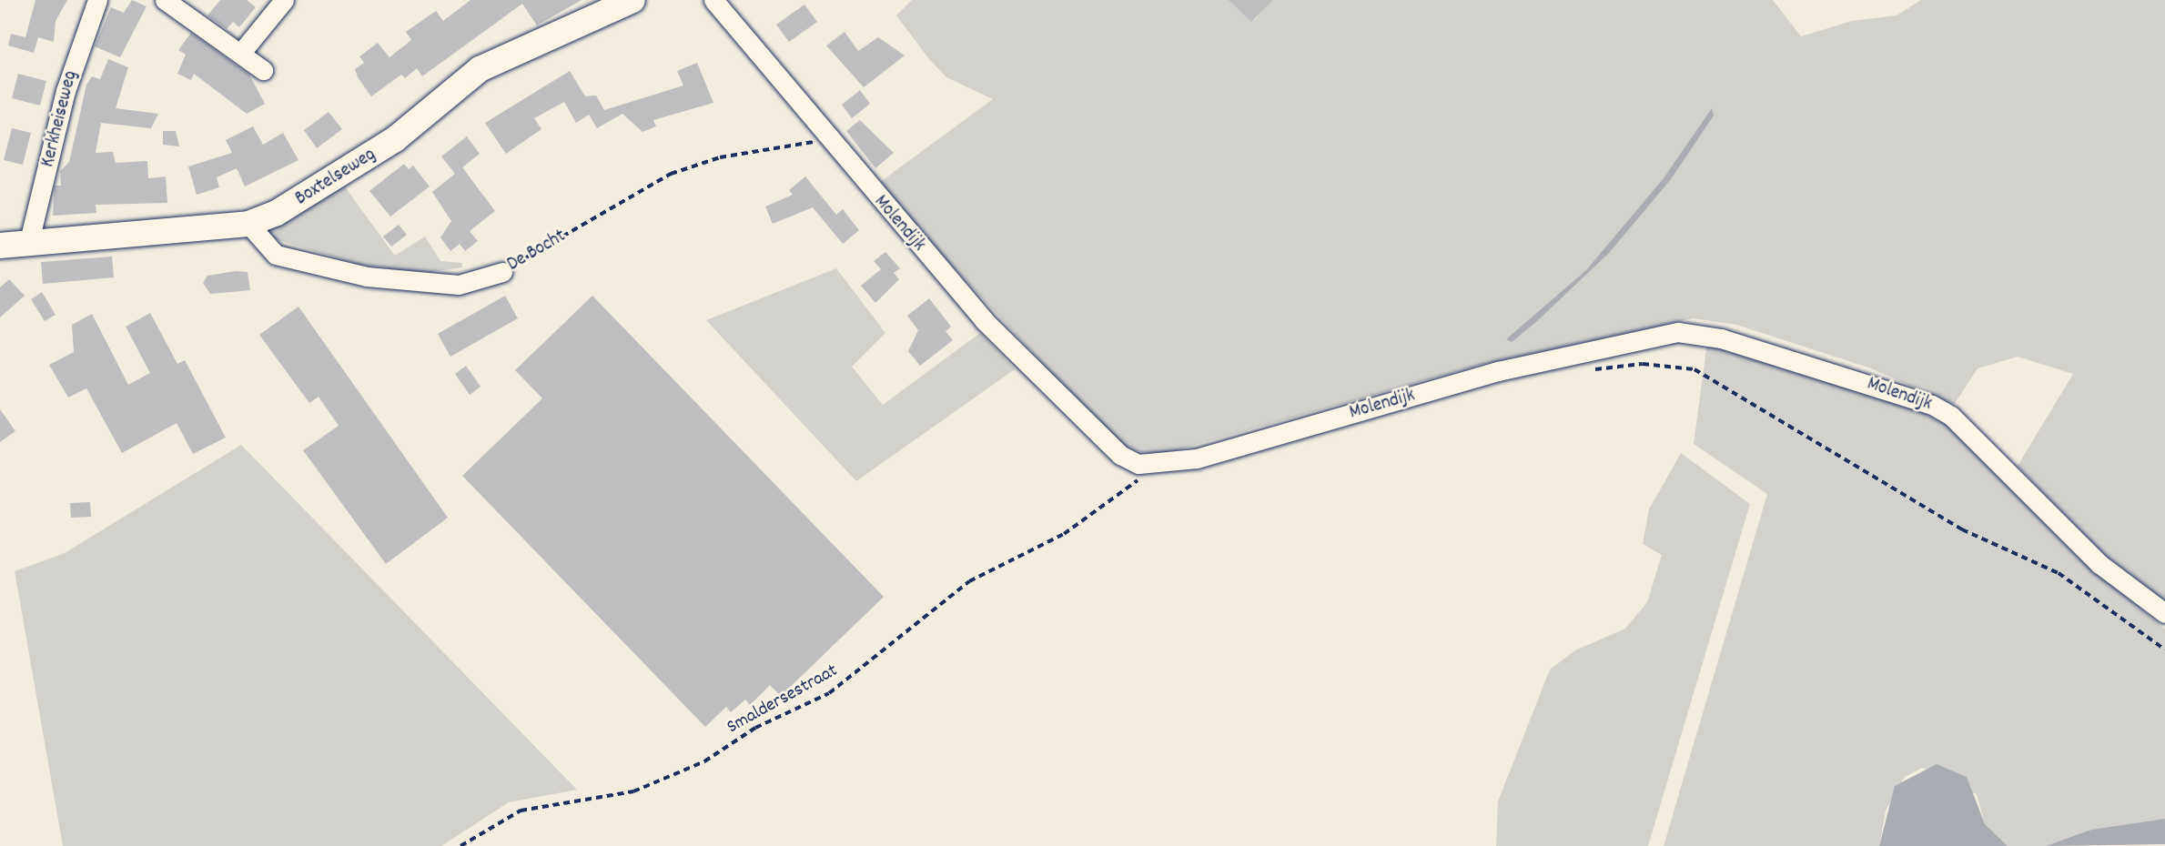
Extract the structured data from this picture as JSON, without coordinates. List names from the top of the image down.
{
  "streets": {
    "street": [
      "Kerkheiseweg",
      "Boxtelseweg",
      "Molendijk",
      "De Bocht"
    ],
    "path": ["Smaldersestraat"]
  },
  "crossings": [
    ["Kerkheiseweg", "Boxtelseweg"],
    ["Boxtelseweg", "De Bocht"],
    ["Molendijk", "De Bocht"],
    ["Molendijk", "Smaldersestraat"]
  ]
}
